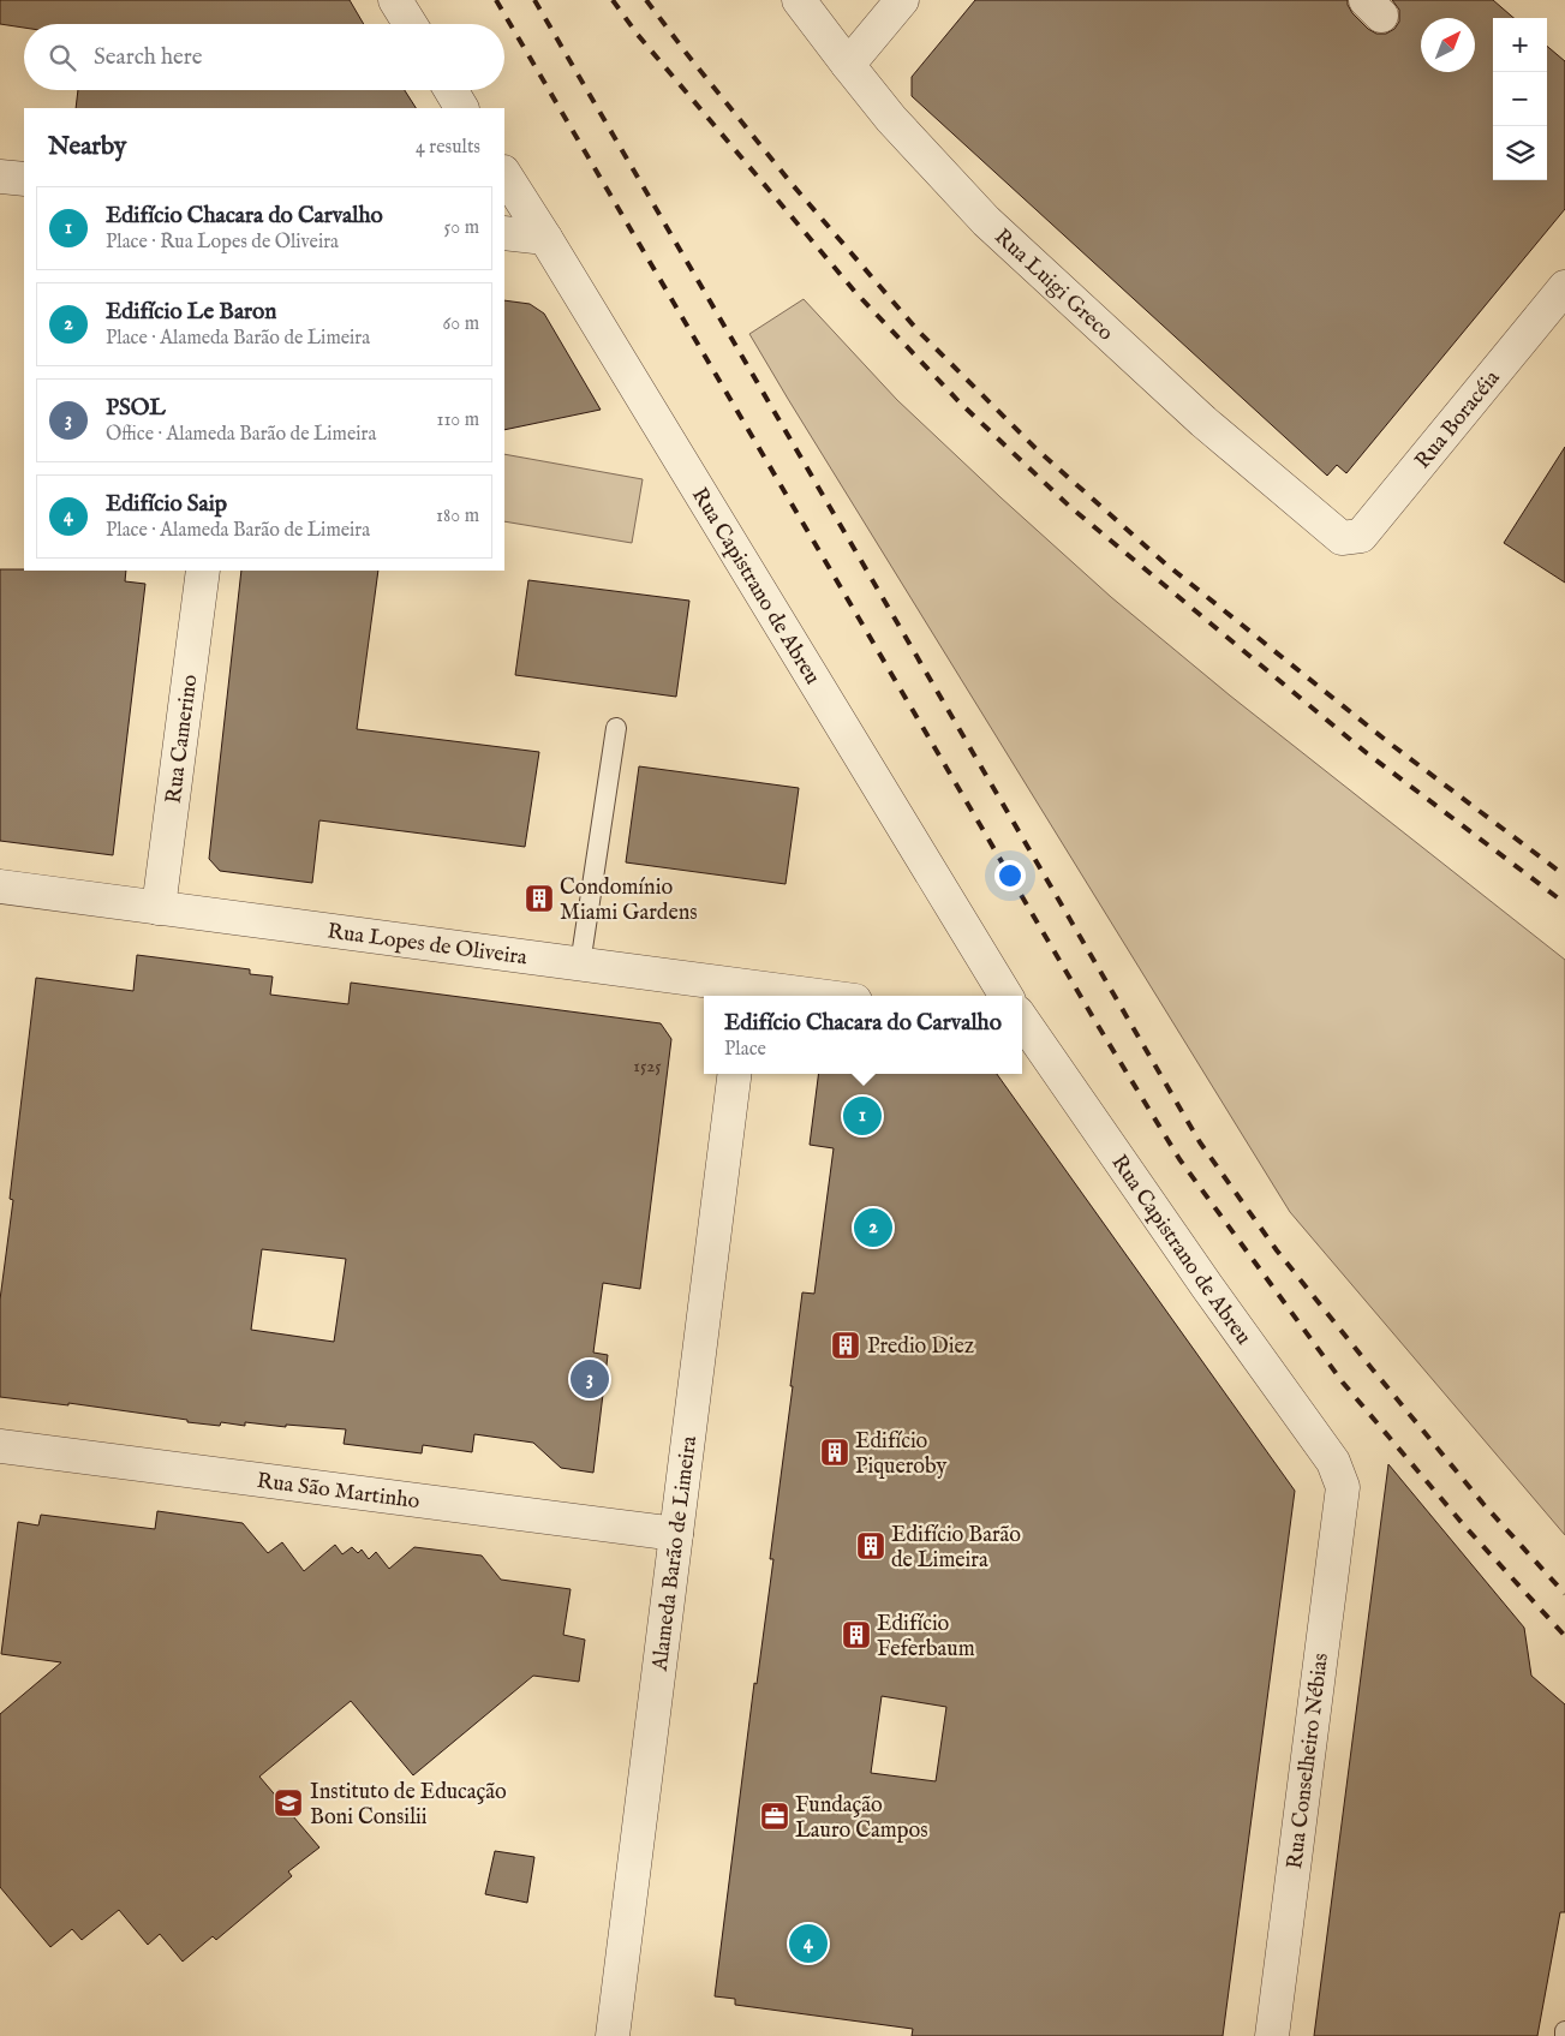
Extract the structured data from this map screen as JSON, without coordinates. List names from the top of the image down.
{
  "streets": {
    "street": [
      "Rua Luigi Greco",
      "Rua Boracéia",
      "Rua Capistrano de Abreu",
      "Rua Camerino",
      "Rua Lopes de Oliveira",
      "Rua São Martinho",
      "Alameda Barão de Limeira",
      "Rua Conselheiro Nébias"
    ]
  },
  "crossings": [
    ["Rua Luigi Greco", "Rua Boracéia"],
    ["Rua Capistrano de Abreu", "Rua Conselheiro Nébias"],
    ["Rua Camerino", "Rua Lopes de Oliveira"],
    ["Rua São Martinho", "Alameda Barão de Limeira"]
  ],
  "places": {
    "building": [
      "Condomínio Miami Gardens",
      "Predio Diez",
      "Edifício Piqueroby",
      "Edifício Barão de Limeira",
      "Edifício Feferbaum"
    ],
    "school or university": ["Instituto de Educação Boni Consilii"],
    "office": ["Fundação Lauro Campos"]
  },
  "house_numbers": ["1525"],
  "north": "top right",
  "page": {
    "map_buttons": ["+", "−"],
    "search": "Search here",
    "heading": ["Nearby", "4 results"],
    "list": [
      {
        "mark": "1",
        "name": "Edifício Chacara do Carvalho",
        "note": "Place · Rua Lopes de Oliveira",
        "value": "50 m"
      },
      {
        "mark": "2",
        "name": "Edifício Le Baron",
        "note": "Place · Alameda Barão de Limeira",
        "value": "60 m"
      },
      {
        "mark": "3",
        "name": "PSOL",
        "note": "Office · Alameda Barão de Limeira",
        "value": "110 m"
      },
      {
        "mark": "4",
        "name": "Edifício Saip",
        "note": "Place · Alameda Barão de Limeira",
        "value": "180 m"
      }
    ],
    "popup": ["Edifício Chacara do Carvalho", "Place"],
    "pins": [
      "1",
      "2",
      "3",
      "4"
    ]
  }
}
